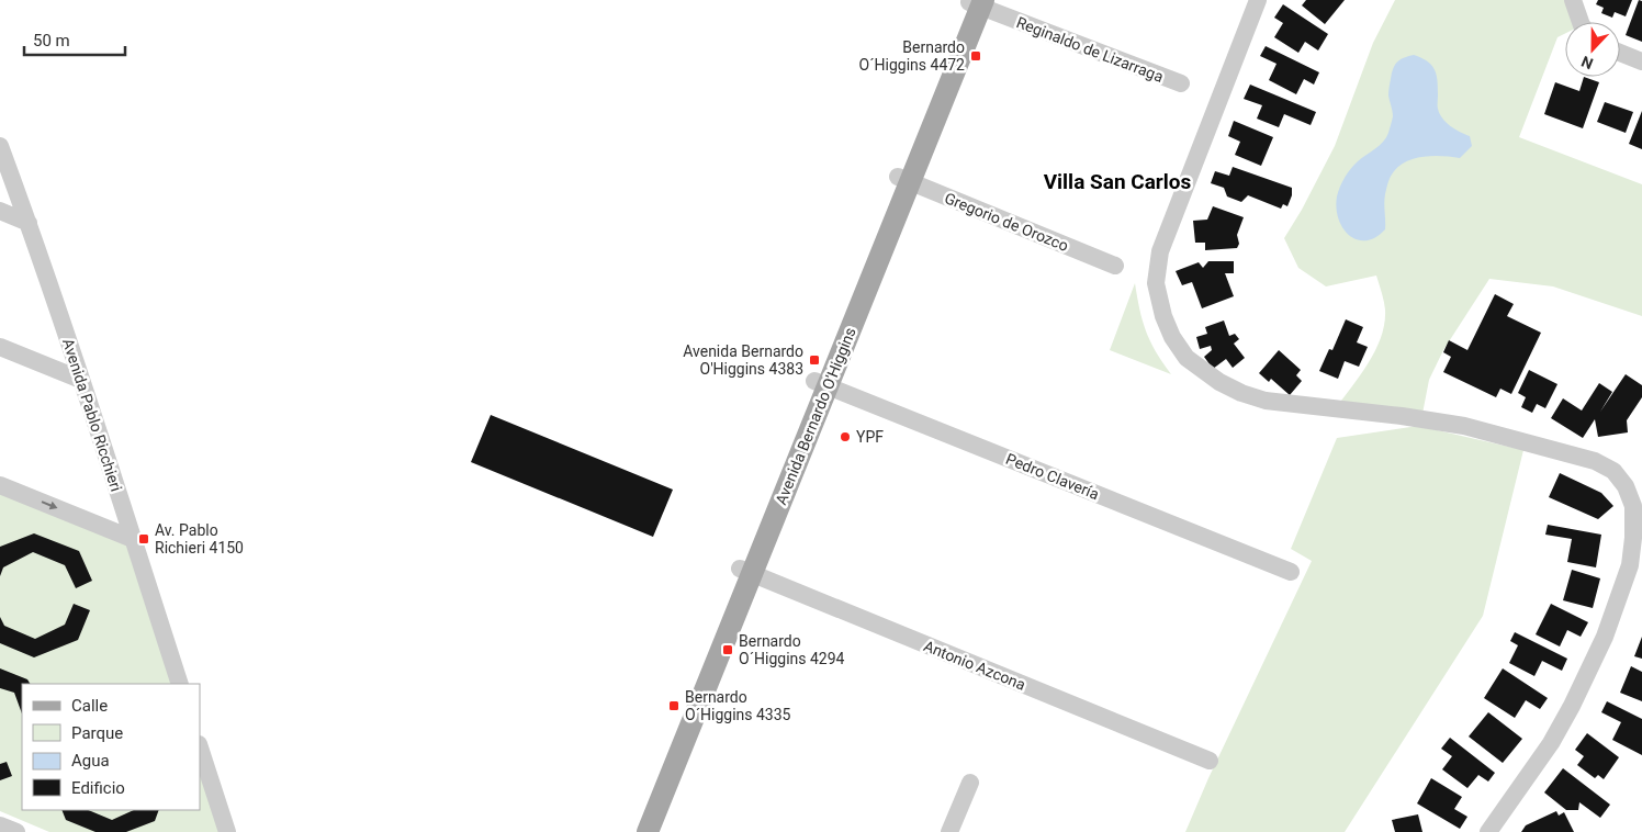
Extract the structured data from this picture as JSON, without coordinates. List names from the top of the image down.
{
  "streets": {
    "main road": ["Avenida Bernardo O'Higgins"],
    "street": [
      "Reginaldo de Lizarraga",
      "Gregorio de Orozco",
      "Avenida Pablo Ricchieri",
      "Pedro Clavería",
      "Antonio Azcona"
    ]
  },
  "crossings": [
    ["Reginaldo de Lizarraga", "Avenida Bernardo O'Higgins"],
    ["Gregorio de Orozco", "Avenida Bernardo O'Higgins"],
    ["Avenida Bernardo O'Higgins", "Pedro Clavería"],
    ["Avenida Bernardo O'Higgins", "Antonio Azcona"]
  ],
  "districts": ["Villa San Carlos"],
  "places": {
    "transit": [
      "Bernardo O´Higgins 4472",
      "Avenida Bernardo O'Higgins 4383",
      "Av. Pablo Richieri 4150",
      "Bernardo O´Higgins 4294",
      "Bernardo O´Higgins 4335"
    ],
    "other": ["YPF"]
  },
  "legend": [
    "Calle",
    "Parque",
    "Agua",
    "Edificio"
  ],
  "scale_bar": "50 m",
  "north": "bottom"
}
